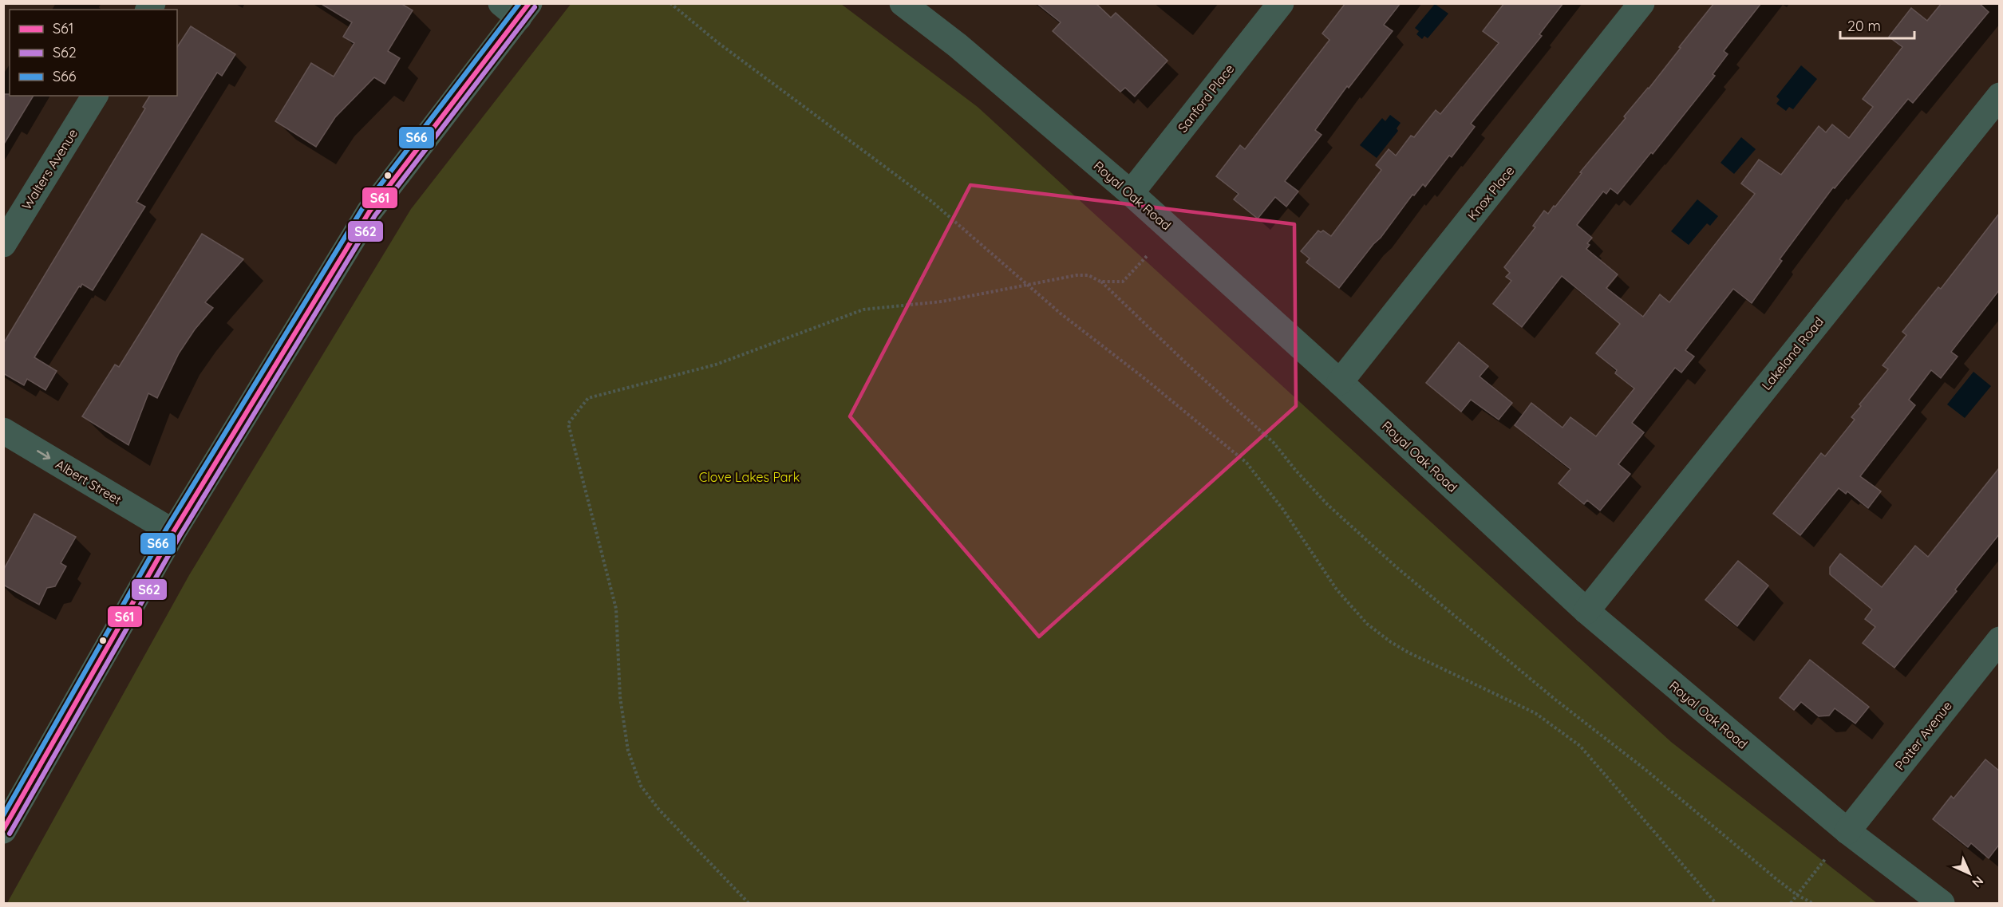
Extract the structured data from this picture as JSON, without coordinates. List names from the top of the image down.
{
  "streets": {
    "street": [
      "Sanford Place",
      "Walters Avenue",
      "Knox Place",
      "Royal Oak Road",
      "Lakeland Road",
      "Albert Street",
      "Potter Avenue"
    ]
  },
  "crossings": [
    ["Sanford Place", "Royal Oak Road"],
    ["Knox Place", "Royal Oak Road"],
    ["Royal Oak Road", "Lakeland Road"],
    ["Royal Oak Road", "Potter Avenue"]
  ],
  "one_way": ["Albert Street"],
  "parks": ["Clove Lakes Park"],
  "lines": ["transit line S61", "transit line S66", "transit line S62"],
  "legend": ["S61", "S62", "S66"],
  "scale_bar": "20 m",
  "north": "bottom right"
}
